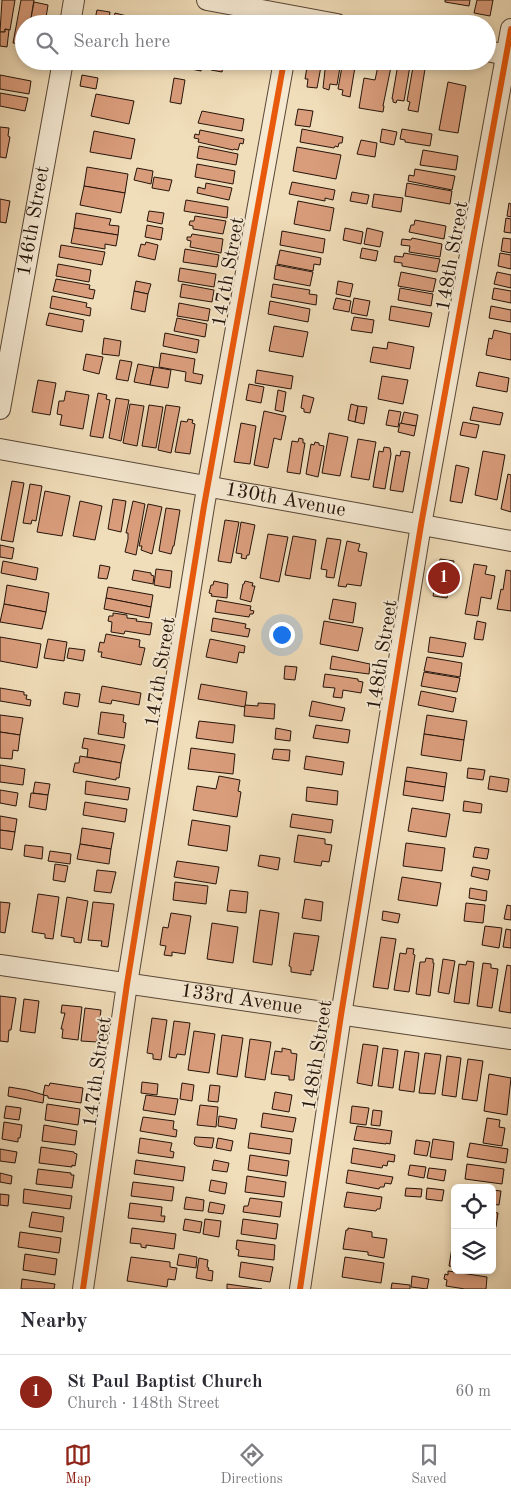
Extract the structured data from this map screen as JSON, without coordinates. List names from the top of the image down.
{
  "streets": {
    "street": [
      "146th Street",
      "148th Street",
      "147th Street",
      "130th Avenue",
      "133rd Avenue"
    ]
  },
  "crossings": [
    ["148th Street", "130th Avenue"],
    ["148th Street", "133rd Avenue"],
    ["147th Street", "130th Avenue"],
    ["147th Street", "133rd Avenue"]
  ],
  "page": {
    "search": "Search here",
    "pins": "1",
    "heading": "Nearby",
    "list": [
      {
        "mark": "1",
        "name": "St Paul Baptist Church",
        "note": "Church · 148th Street",
        "value": "60 m"
      }
    ],
    "nav": ["Map", "Directions", "Saved"]
  }
}
